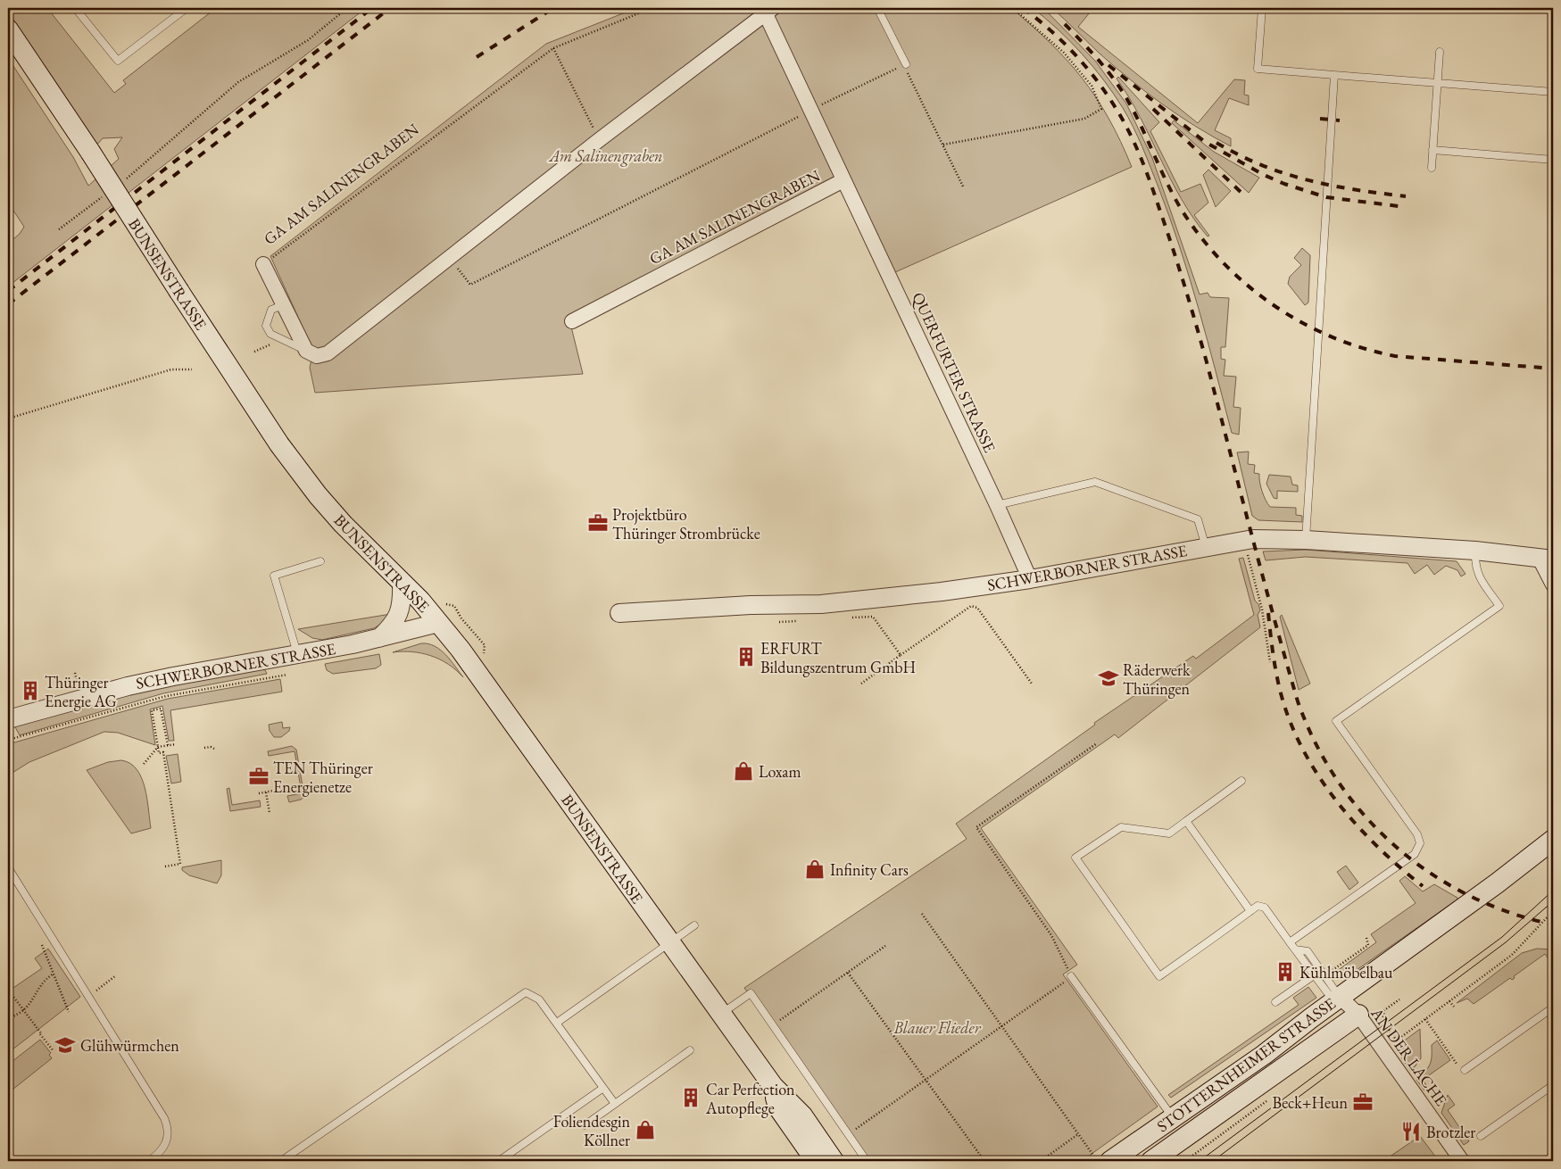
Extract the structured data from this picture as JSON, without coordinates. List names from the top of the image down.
{
  "streets": {
    "main road": ["BUNSENSTRASSE", "STOTTERNHEIMER STRASSE"],
    "street": [
      "GA AM SALINENGRABEN",
      "QUERFURTER STRASSE",
      "SCHWERBORNER STRASSE",
      "AN DER LACHE"
    ]
  },
  "crossings": [
    ["GA AM SALINENGRABEN", "QUERFURTER STRASSE"],
    ["BUNSENSTRASSE", "SCHWERBORNER STRASSE"],
    ["QUERFURTER STRASSE", "SCHWERBORNER STRASSE"],
    ["AN DER LACHE", "STOTTERNHEIMER STRASSE"]
  ],
  "parks": ["Am Salinengraben", "Blauer Flieder"],
  "places": {
    "office": ["Projektbüro Thüringer Strombrücke", "TEN Thüringer Energienetze", "Beck+Heun"],
    "building": [
      "ERFURT Bildungszentrum GmbH",
      "Thüringer Energie AG",
      "Kühlmöbelbau",
      "Car Perfection Autopflege"
    ],
    "school or university": ["Räderwerk Thüringen", "Glühwürmchen"],
    "shop": ["Loxam", "Infinity Cars", "Foliendesgin Köllner"],
    "restaurant": ["Brotzler"]
  }
}
